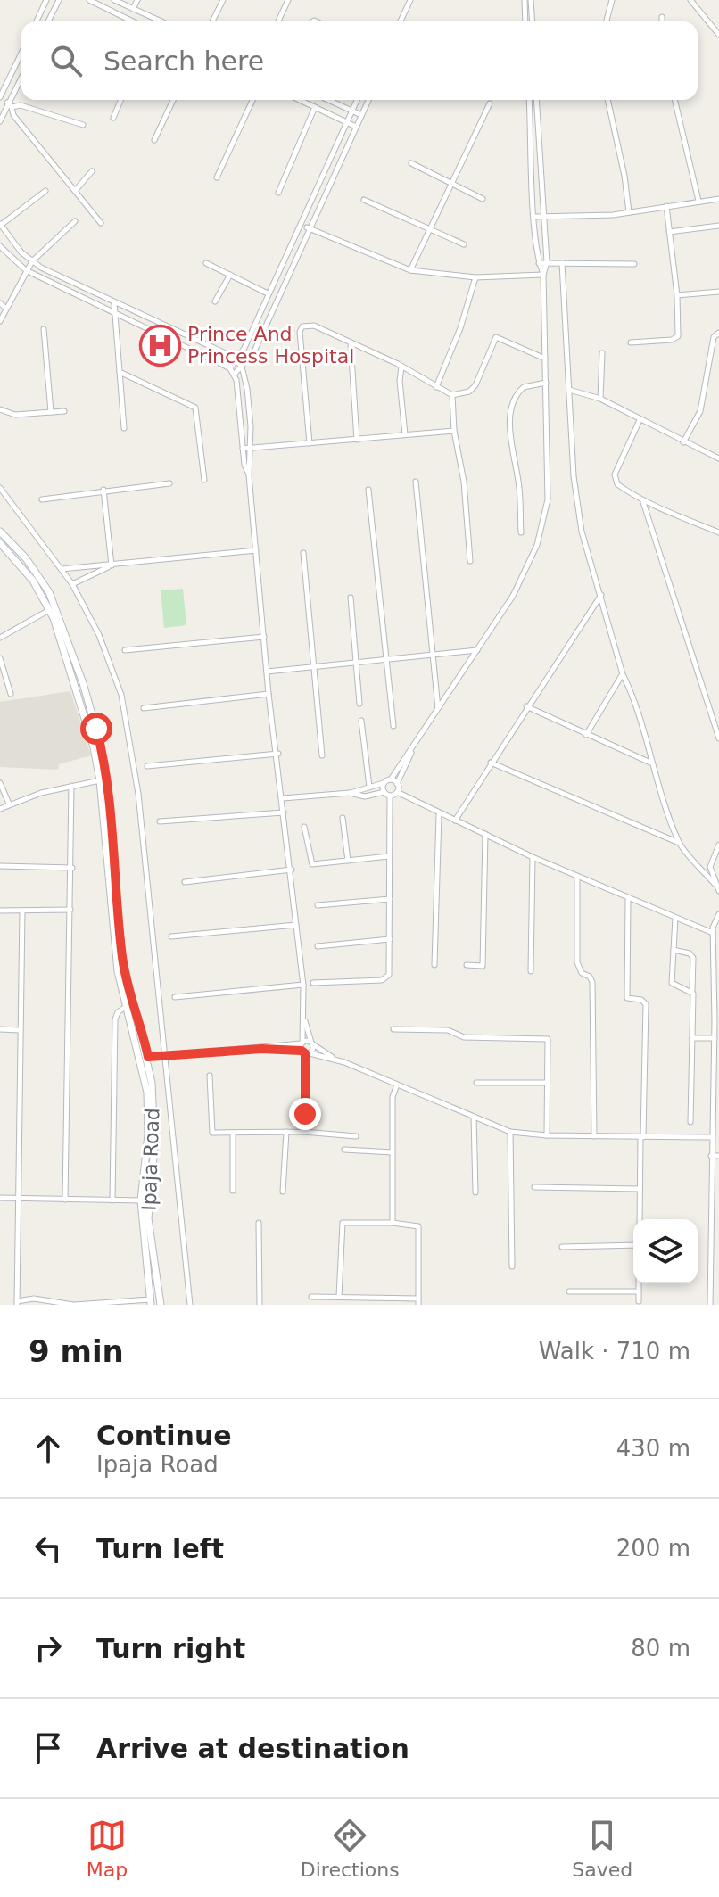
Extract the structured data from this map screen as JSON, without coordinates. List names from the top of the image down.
{
  "streets": {
    "main road": ["Ipaja Road"]
  },
  "places": {
    "hospital": ["Prince And Princess Hospital"]
  },
  "page": {
    "search": "Search here",
    "heading": ["9 min", "Walk · 710 m"],
    "list": [
      ["Continue", "Ipaja Road", "430 m"],
      ["Turn left", "200 m"],
      ["Turn right", "80 m"],
      "Arrive at destination"
    ],
    "nav": ["Map", "Directions", "Saved"]
  }
}
